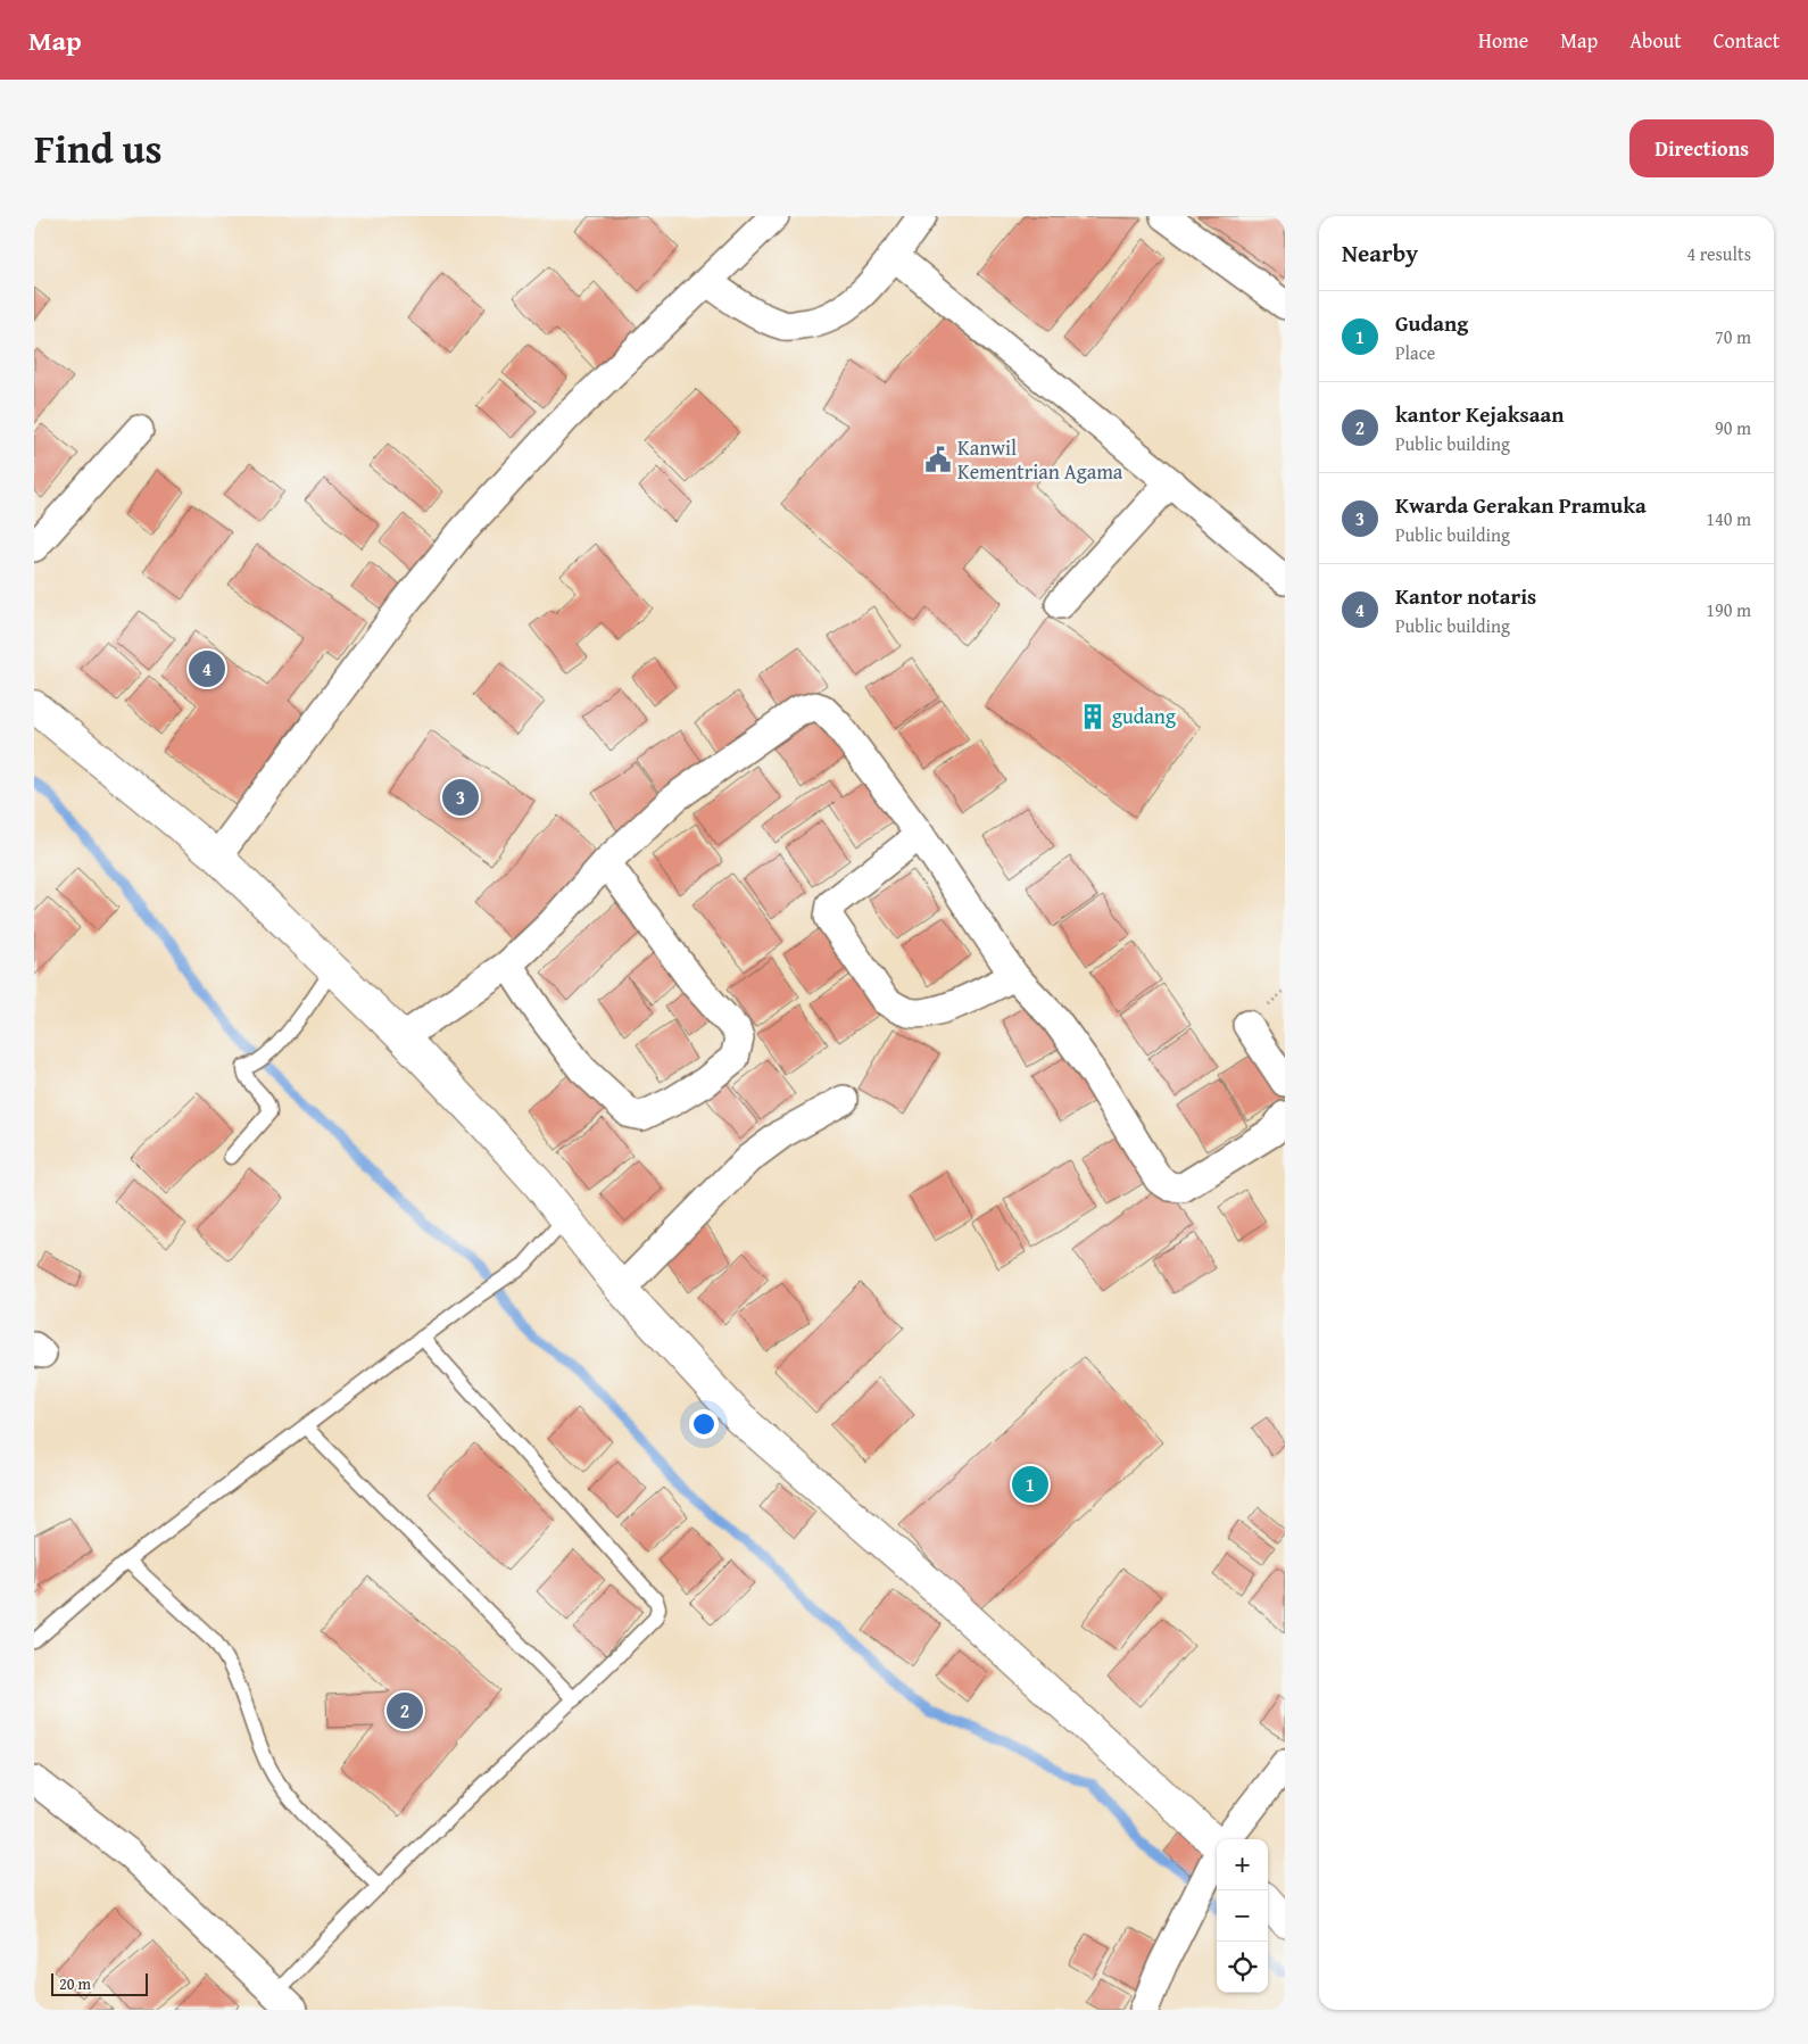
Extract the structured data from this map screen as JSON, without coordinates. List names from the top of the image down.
{
  "places": {
    "public building": ["Kanwil Kementrian Agama"],
    "building": ["gudang"]
  },
  "scale_bar": "20 m",
  "page": {
    "header": "Map",
    "nav": [
      "Home",
      "Map",
      "About",
      "Contact"
    ],
    "title": "Find us",
    "buttons": "Directions",
    "heading": ["Nearby", "4 results"],
    "list": [
      {
        "mark": "1",
        "name": "Gudang",
        "note": "Place",
        "value": "70 m"
      },
      {
        "mark": "2",
        "name": "kantor Kejaksaan",
        "note": "Public building",
        "value": "90 m"
      },
      {
        "mark": "3",
        "name": "Kwarda Gerakan Pramuka",
        "note": "Public building",
        "value": "140 m"
      },
      {
        "mark": "4",
        "name": "Kantor notaris",
        "note": "Public building",
        "value": "190 m"
      }
    ],
    "pins": [
      "4",
      "3",
      "1",
      "2"
    ],
    "map_buttons": ["+", "−"],
    "scale": "20 m"
  }
}
